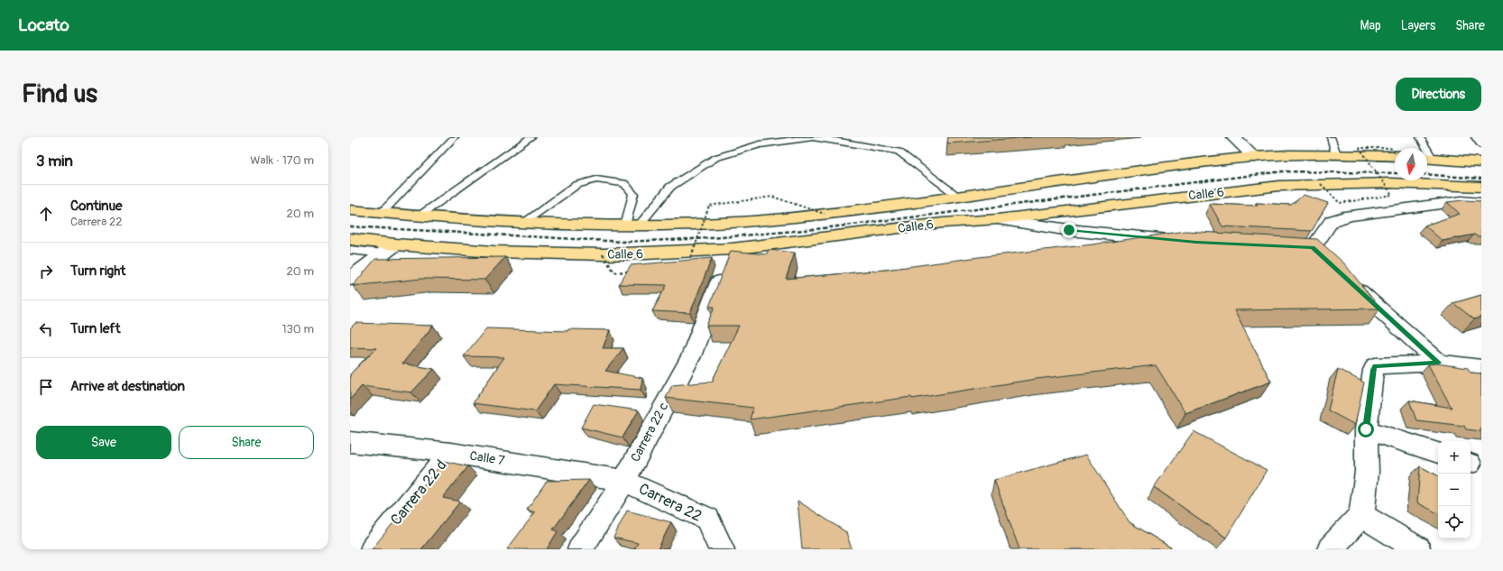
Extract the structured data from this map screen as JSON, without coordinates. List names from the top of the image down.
{
  "streets": {
    "highway": ["Calle 6"],
    "street": [
      "Carrera 22 c",
      "Calle 7",
      "Carrera 22 d",
      "Carrera 22"
    ]
  },
  "crossings": [
    ["Calle 6", "Carrera 22 c"],
    ["Carrera 22 c", "Calle 7"],
    ["Carrera 22 c", "Carrera 22"],
    ["Calle 7", "Carrera 22 d"],
    ["Calle 7", "Carrera 22"]
  ],
  "north": "bottom",
  "page": {
    "header": "Locato",
    "nav": ["Map", "Layers", "Share"],
    "buttons": [
      "Directions",
      ["Save", "Share"]
    ],
    "title": "Find us",
    "heading": ["3 min", "Walk · 170 m"],
    "list": [
      ["Continue", "Carrera 22", "20 m"],
      ["Turn right", "20 m"],
      ["Turn left", "130 m"],
      "Arrive at destination"
    ],
    "map_buttons": ["+", "−"]
  }
}
